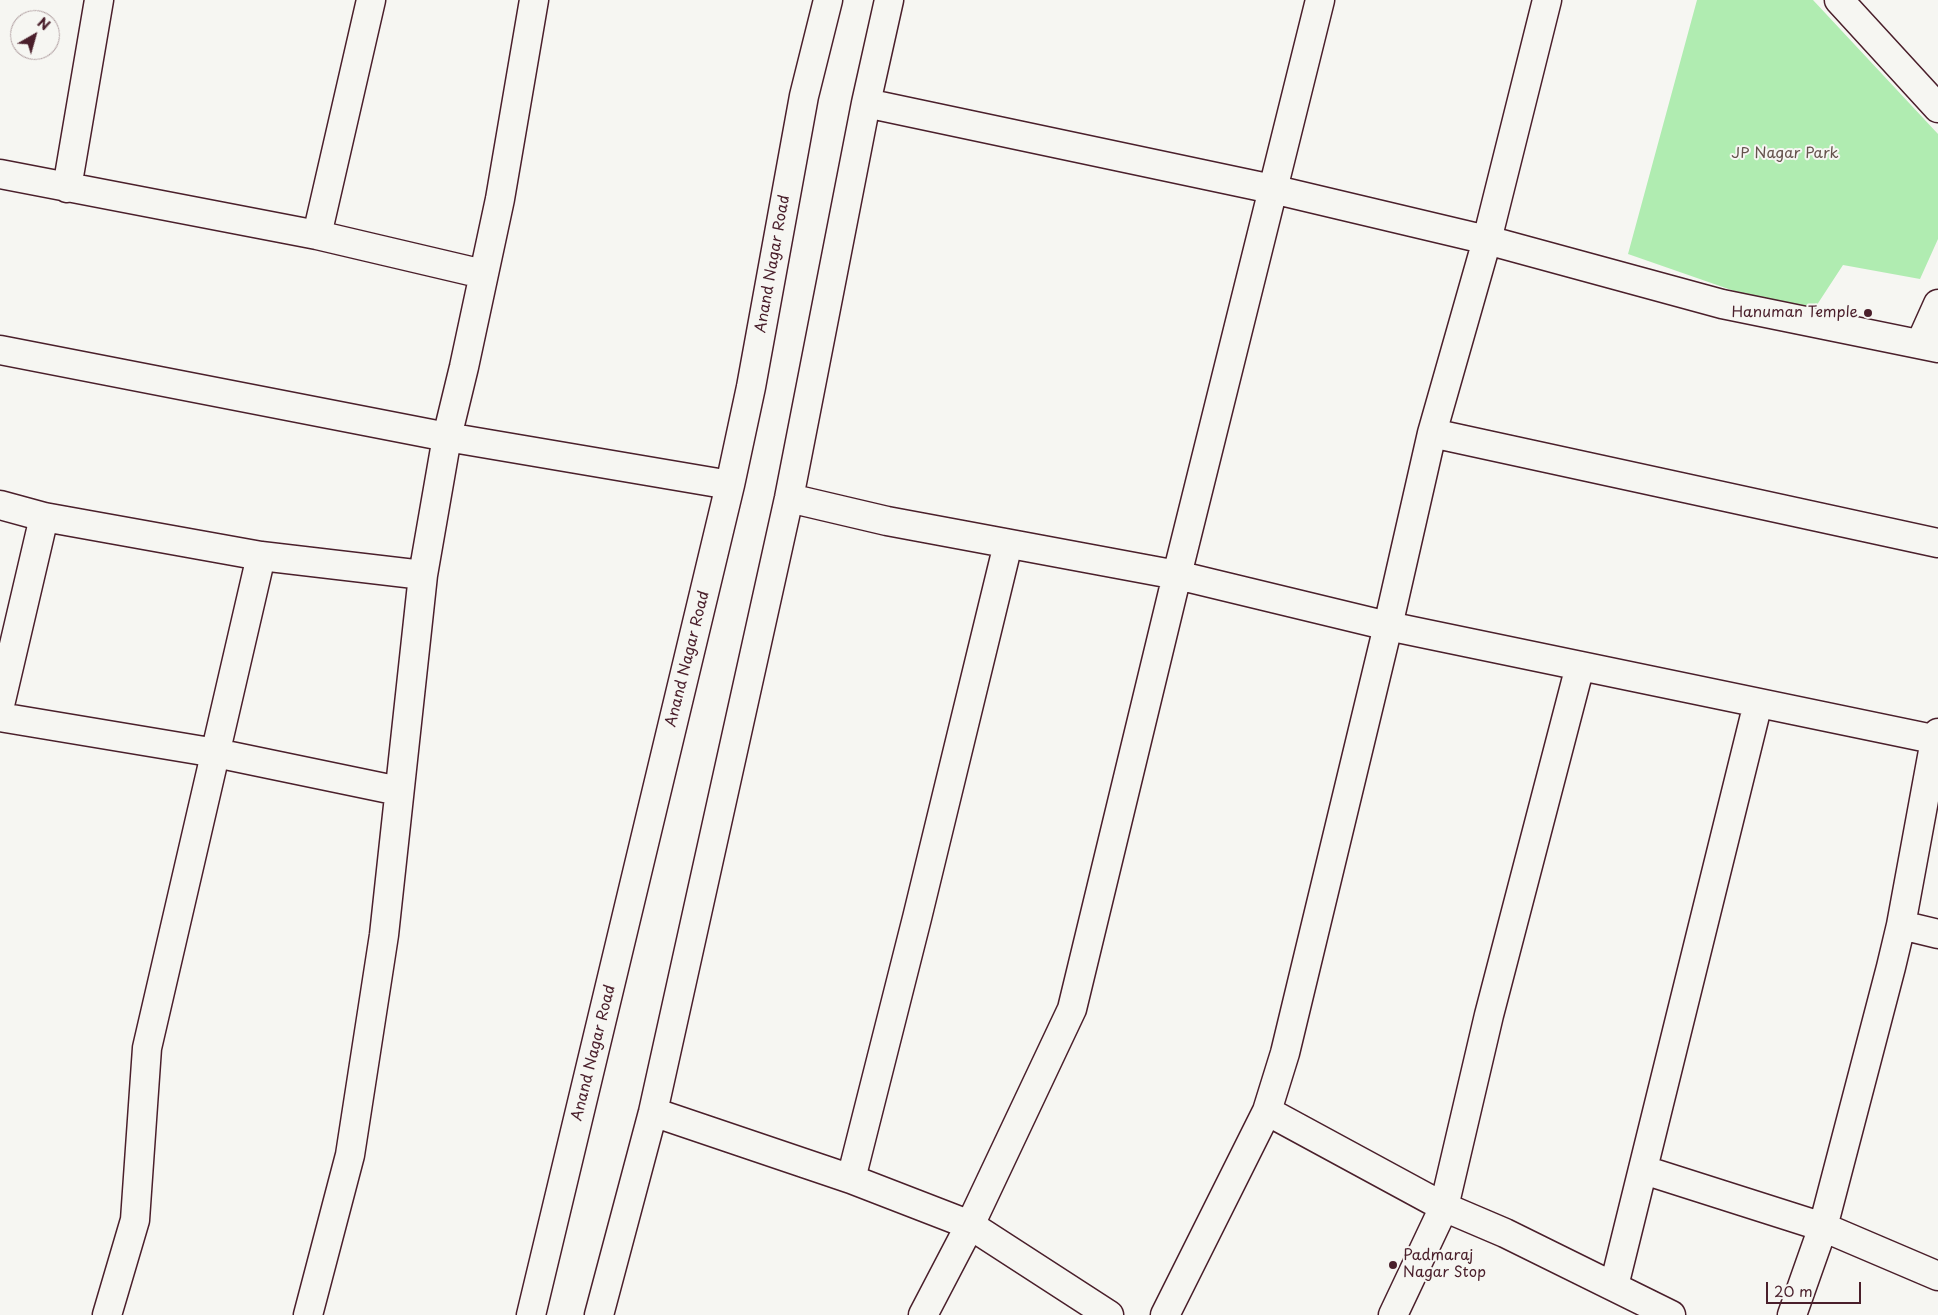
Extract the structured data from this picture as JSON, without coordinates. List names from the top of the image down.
{
  "streets": {
    "street": ["Anand Nagar Road"]
  },
  "parks": ["JP Nagar Park"],
  "places": ["Hanuman Temple", "Padmaraj Nagar Stop"],
  "scale_bar": "20 m",
  "north": "top right"
}
